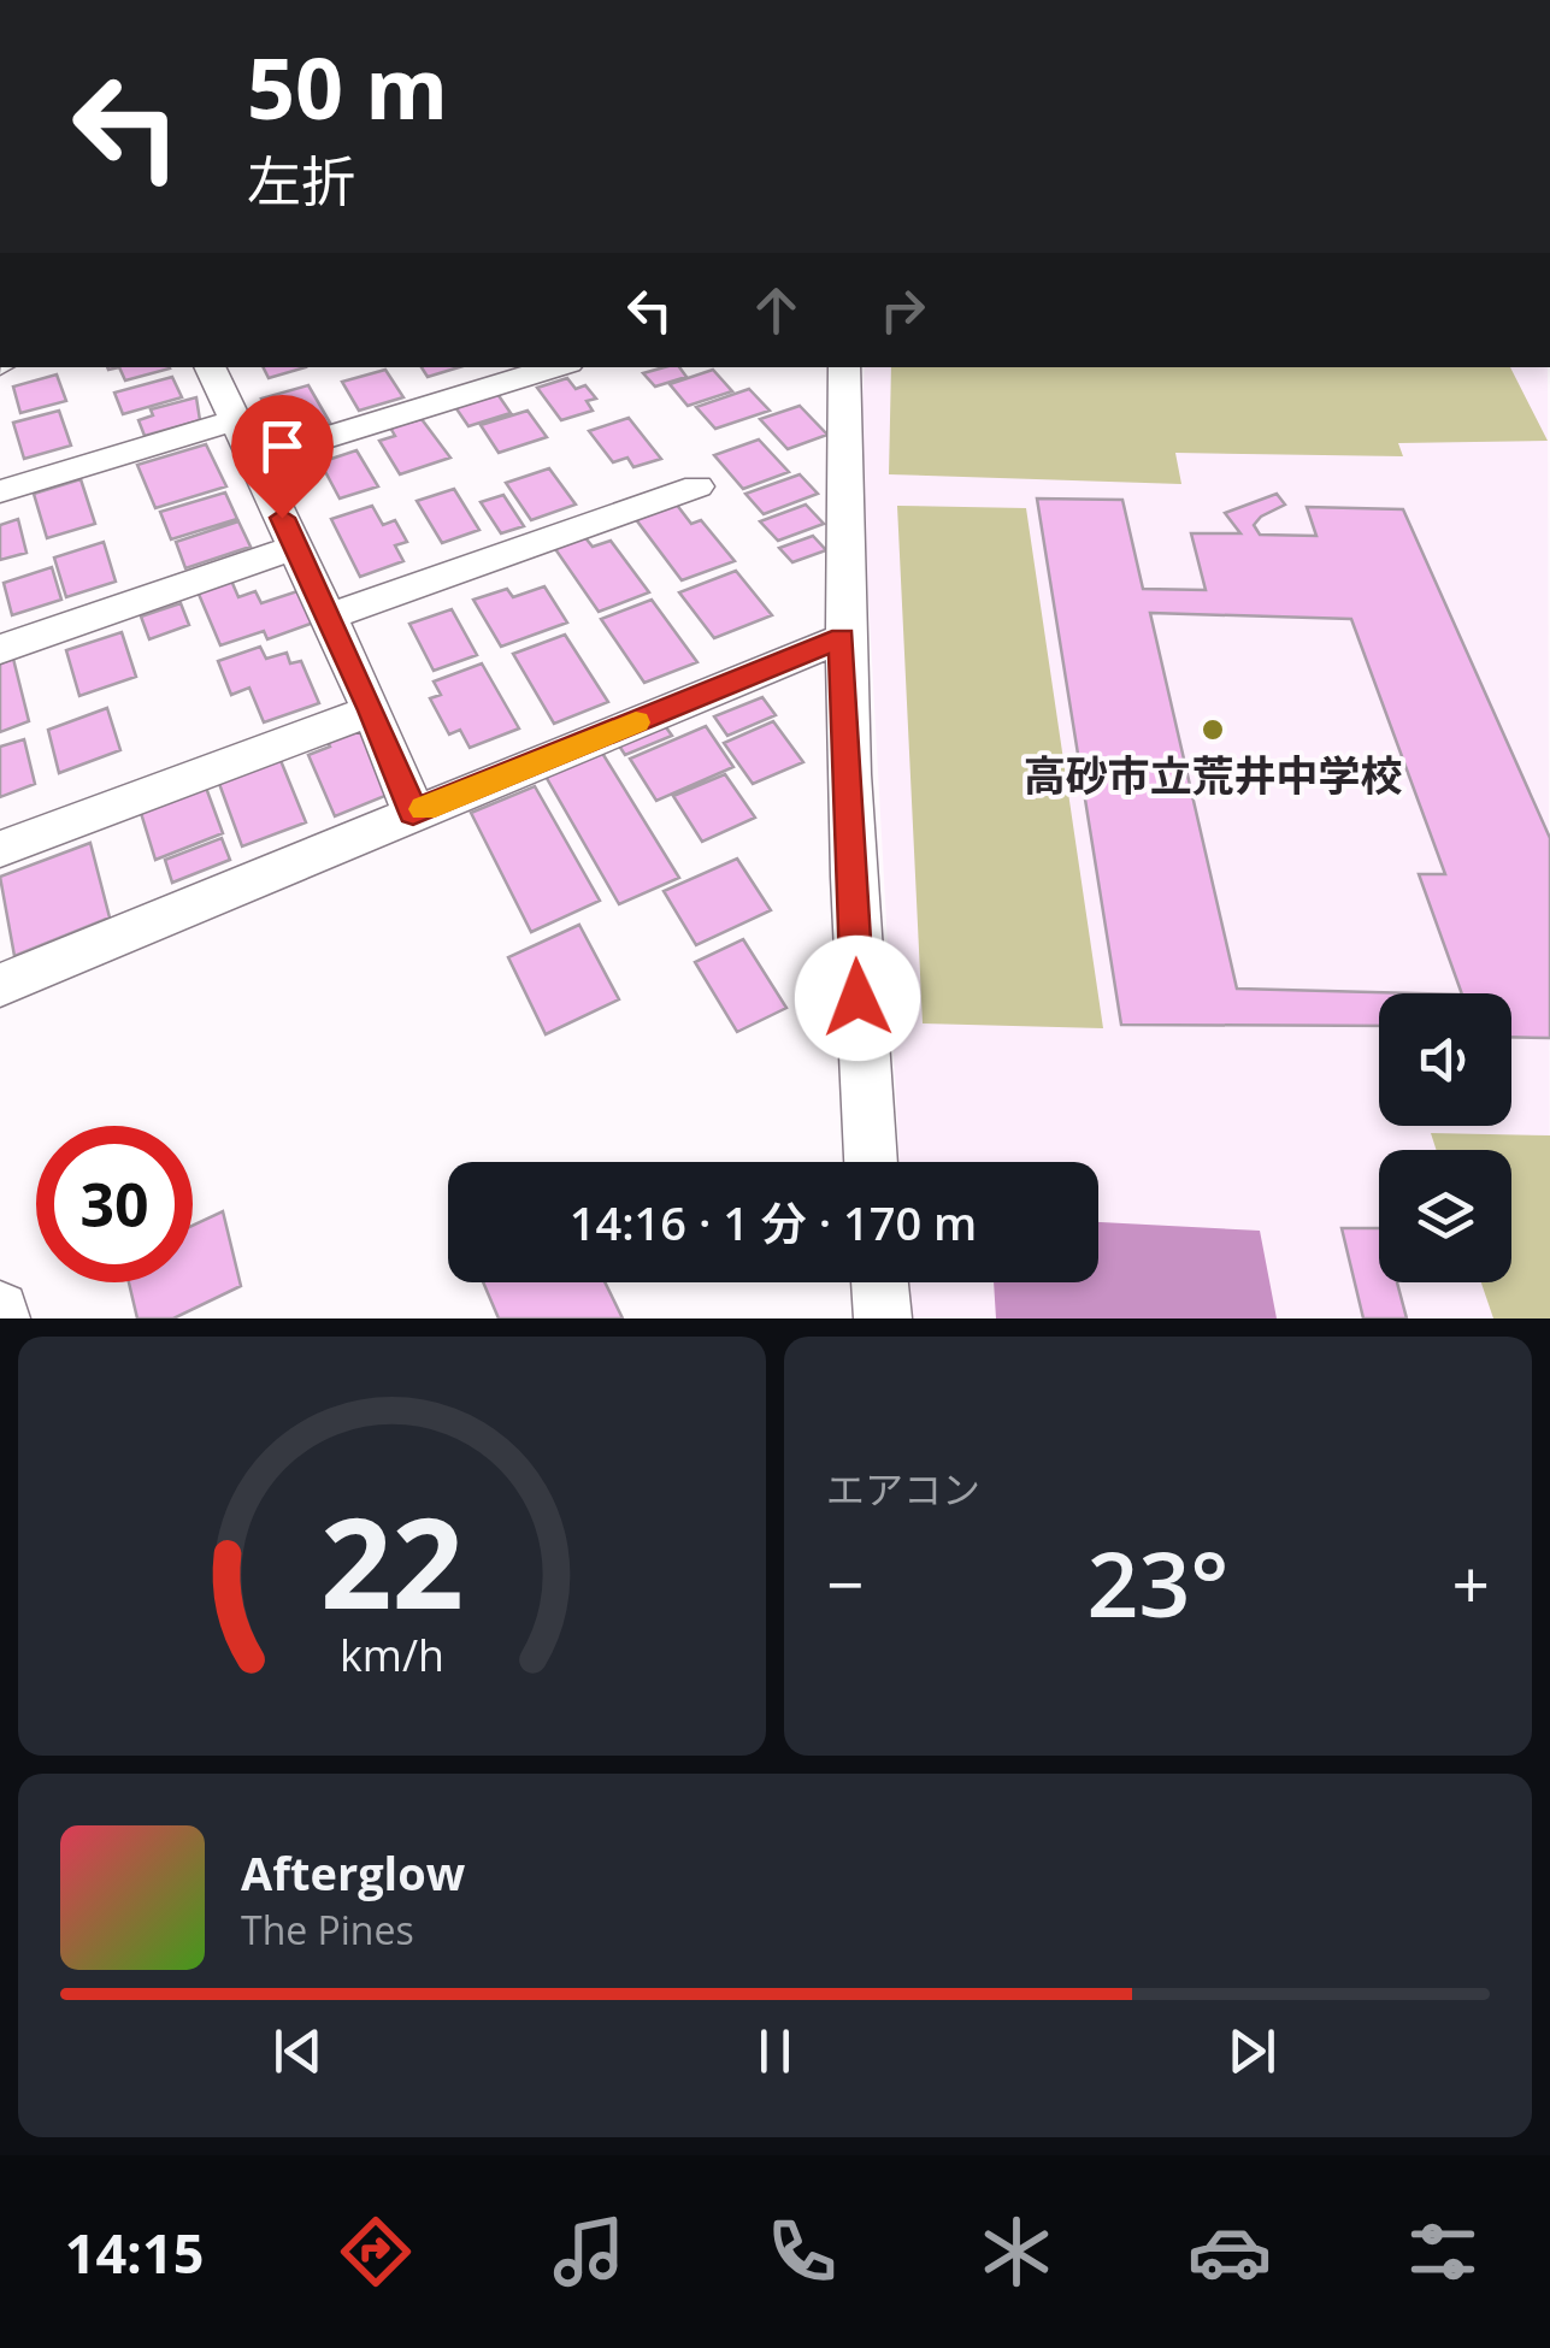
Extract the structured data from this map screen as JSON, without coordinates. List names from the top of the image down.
{
  "places": ["高砂市立荒井中学校"],
  "page": {
    "turn": ["50 m", "左折"],
    "limit": "30",
    "trip": "14:16 · 1 分 · 170 m",
    "tile": "エアコン",
    "heat": ["−", "23°", "+"],
    "song": ["Afterglow", "The Pines"],
    "tabs": "14:15",
    "gauge": ["22", "km/h"]
  }
}
